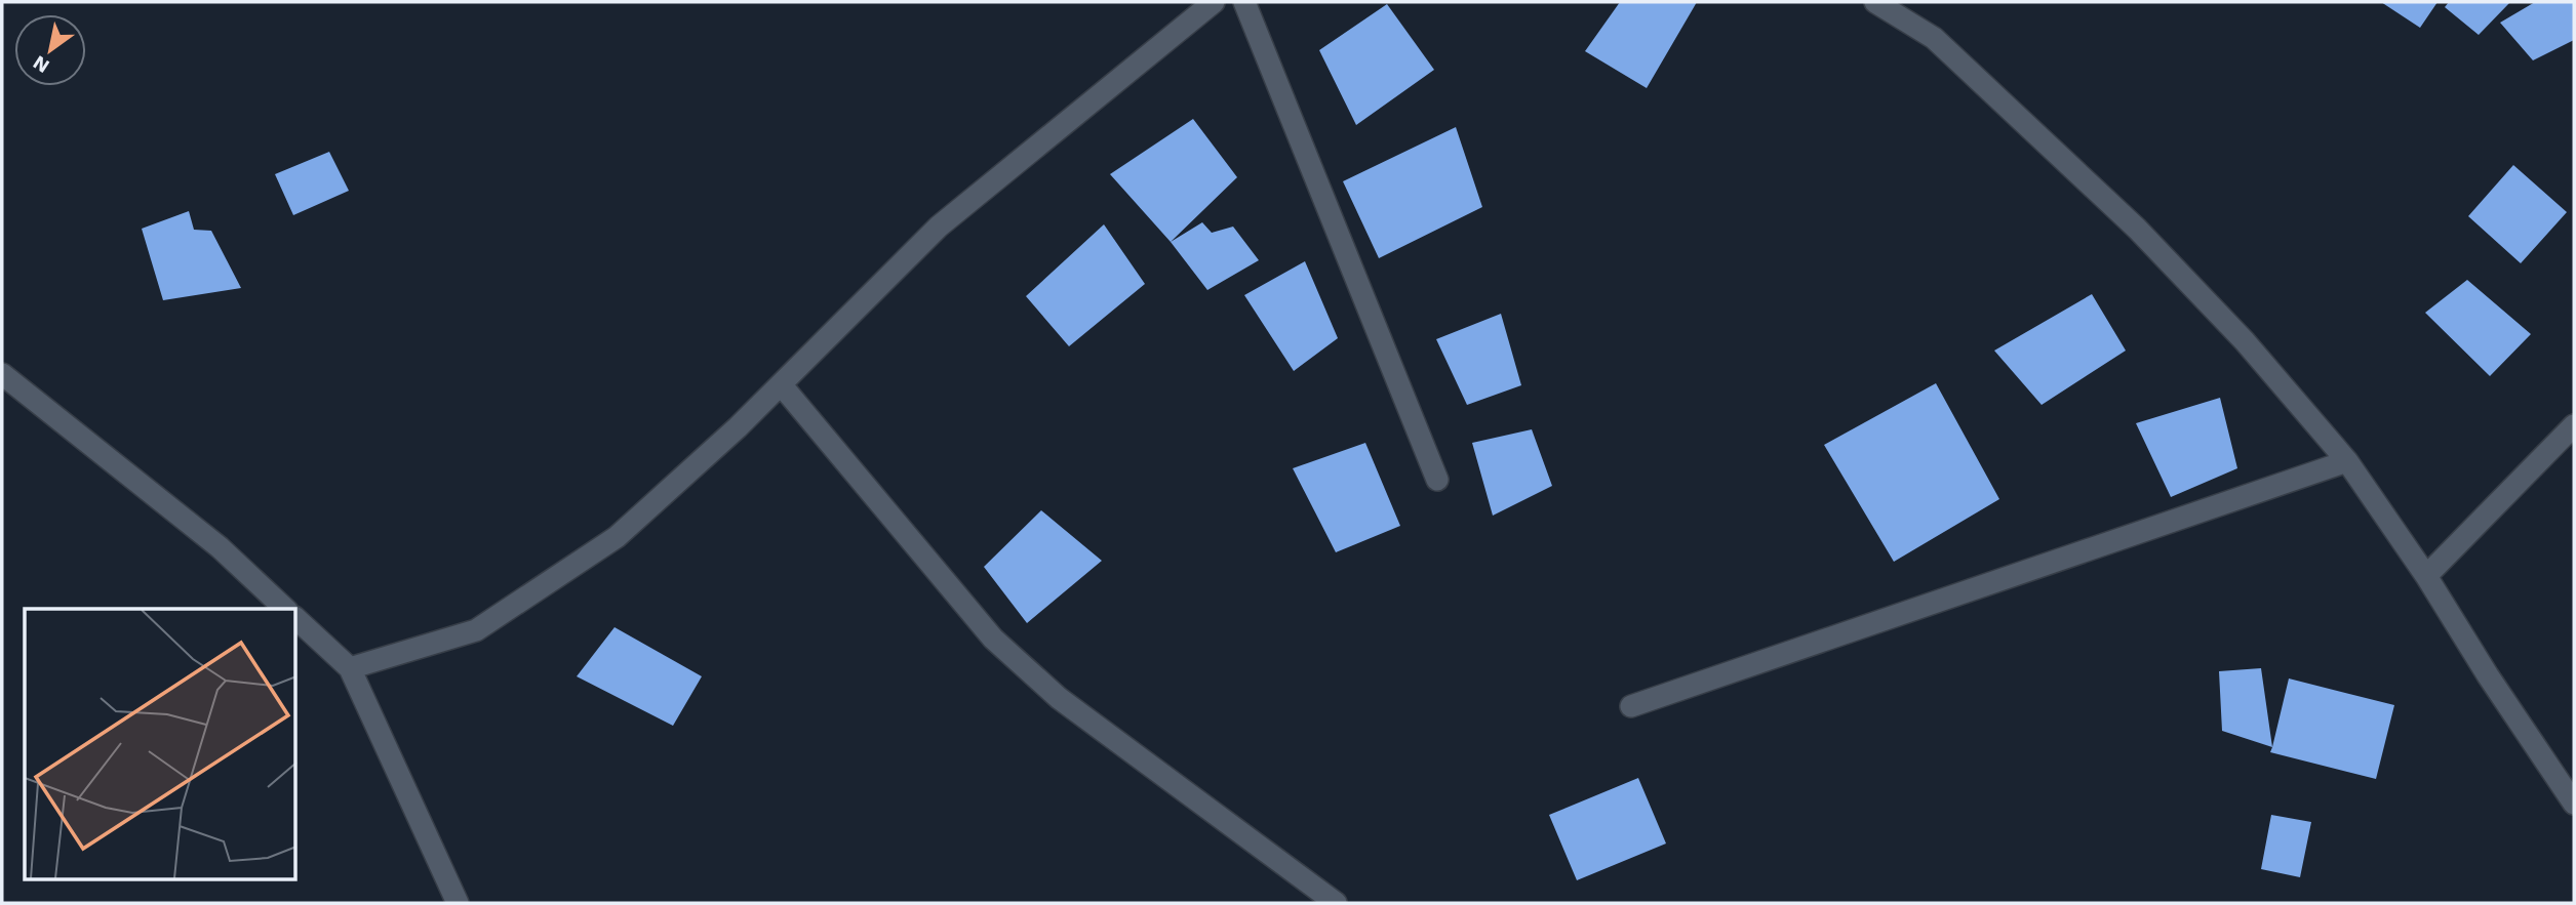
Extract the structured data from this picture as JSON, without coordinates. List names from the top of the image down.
{
  "north": "bottom left"
}
